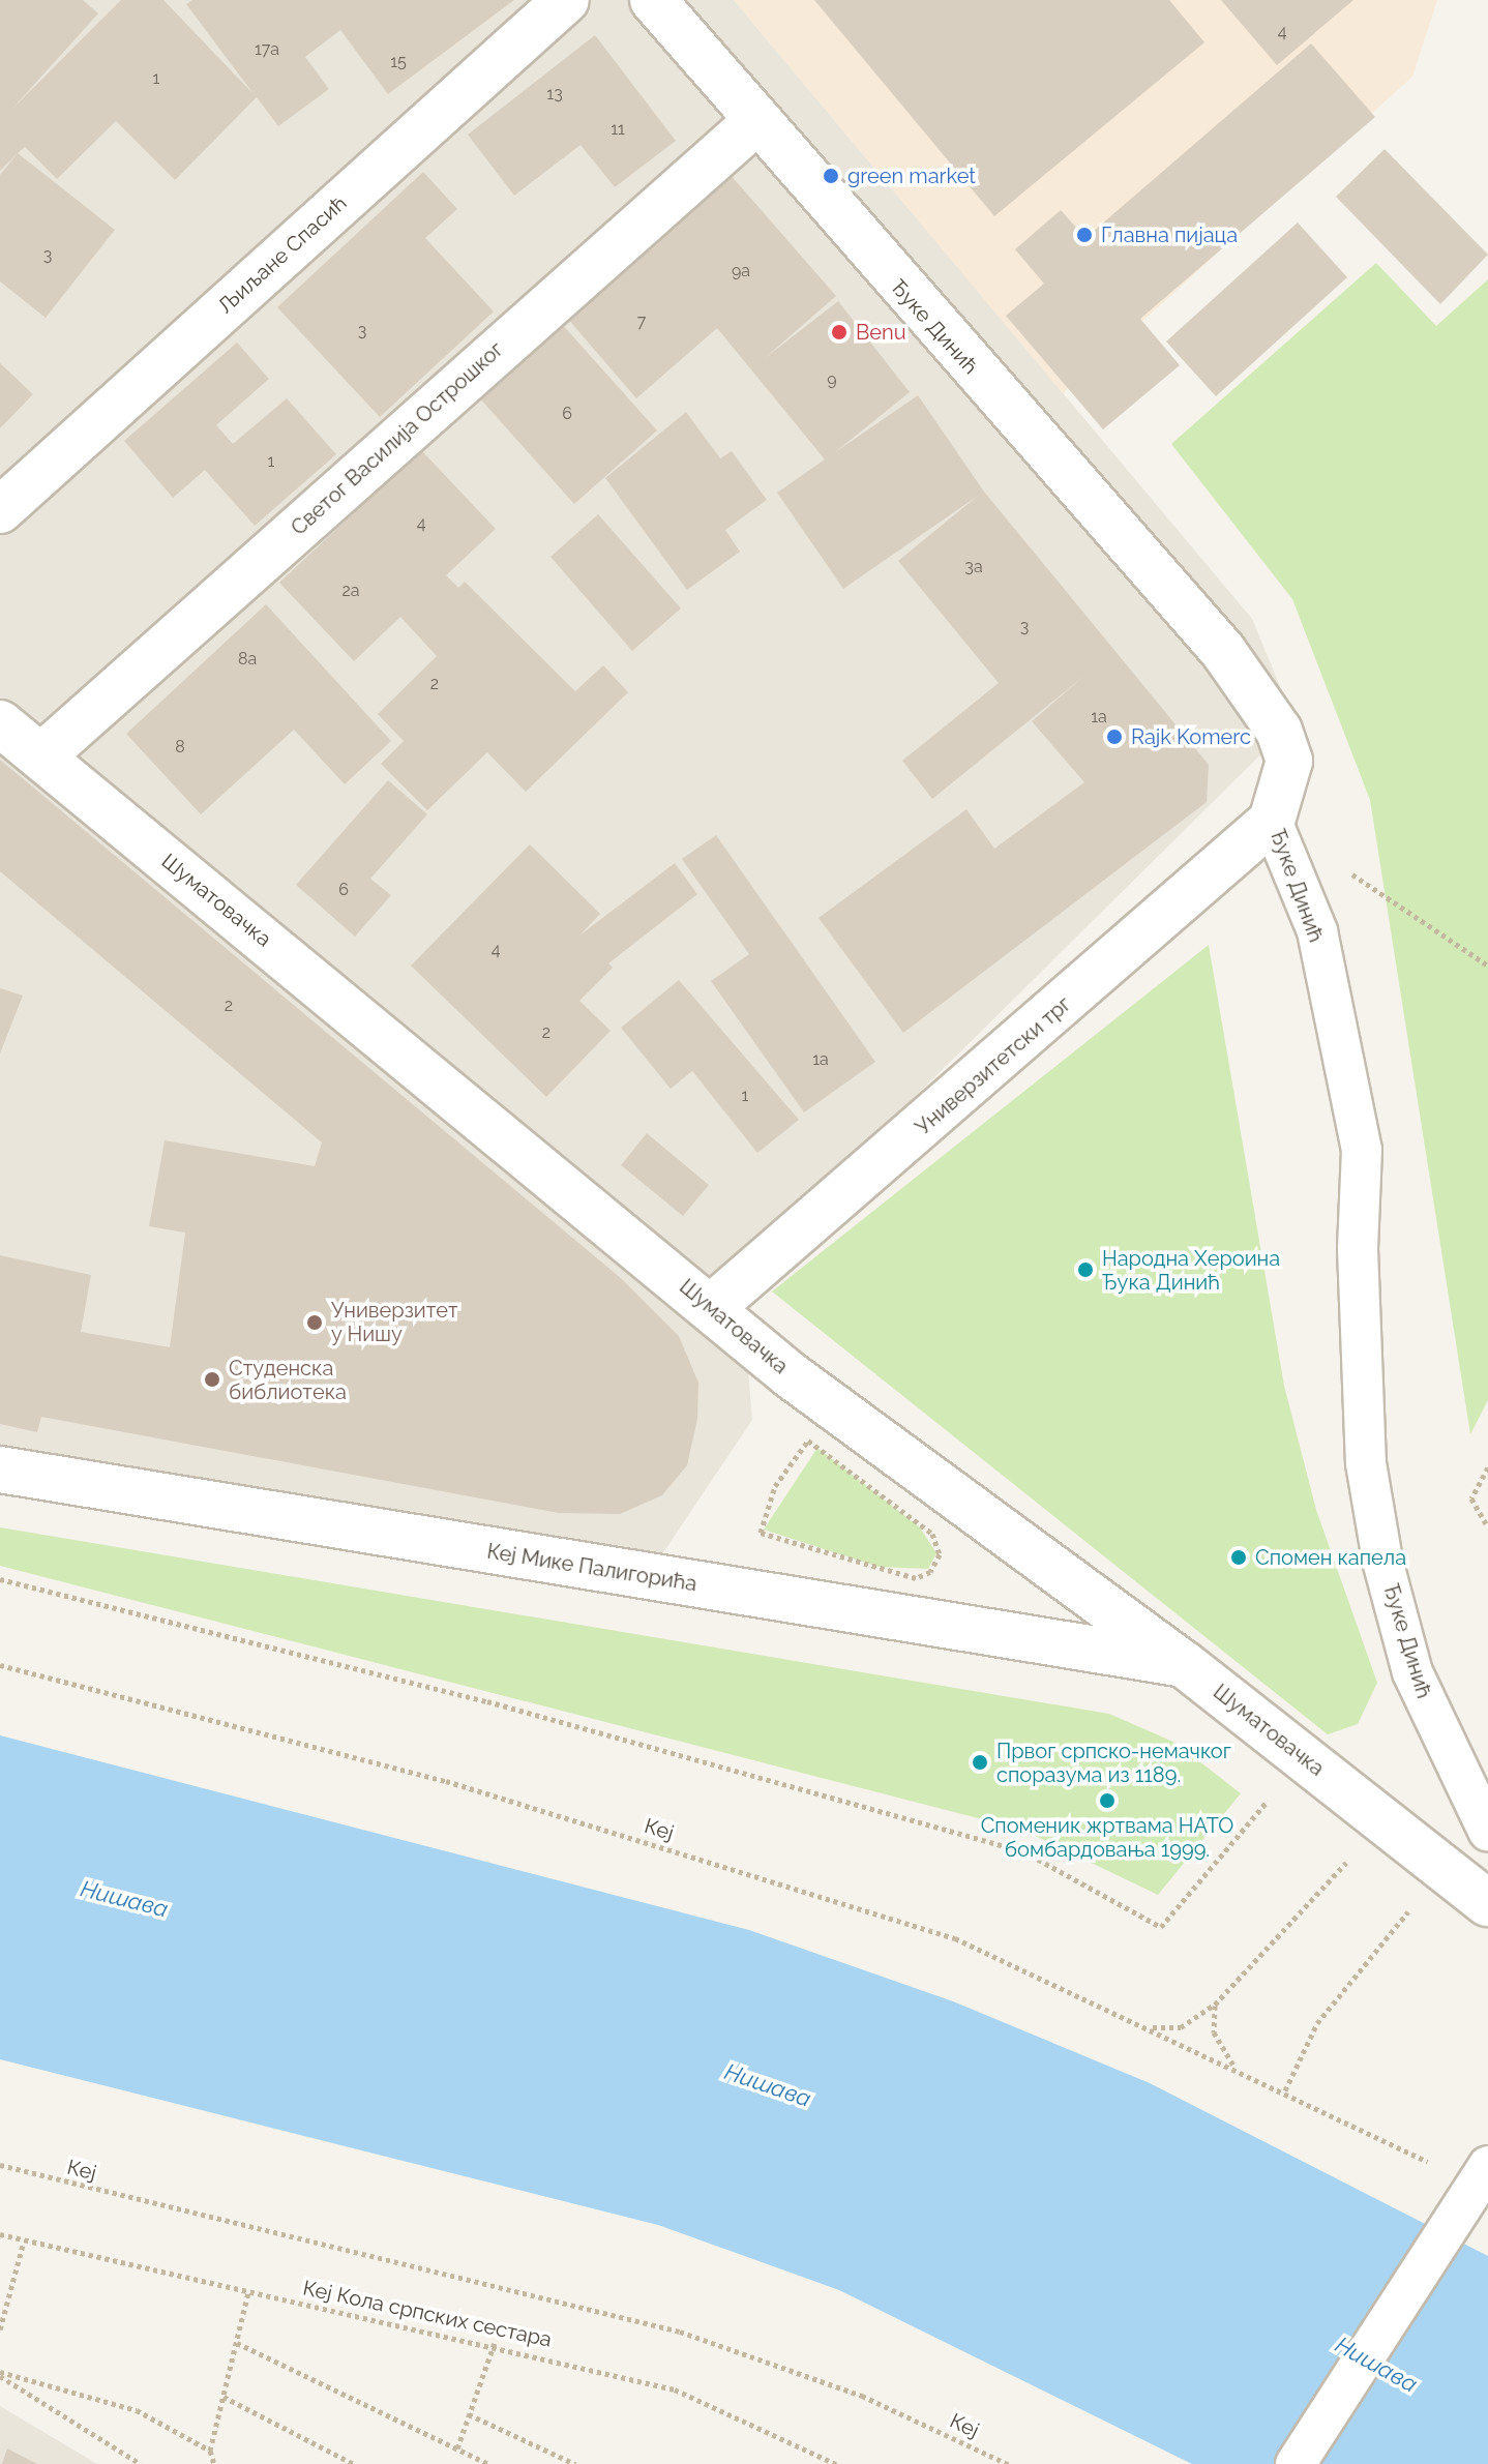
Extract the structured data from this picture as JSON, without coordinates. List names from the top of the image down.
{
  "streets": {
    "street": [
      "Љиљане Спасић",
      "Ђуке Динић",
      "Светог Василија Острошког",
      "Шуматовачка",
      "Универзитетски трг",
      "Кеј Мике Палигорића"
    ],
    "path": ["Кеј", "Кеј Кола српских сестара"]
  },
  "crossings": [
    ["Ђуке Динић", "Светог Василија Острошког"],
    ["Ђуке Динић", "Универзитетски трг"],
    ["Светог Василија Острошког", "Шуматовачка"],
    ["Шуматовачка", "Универзитетски трг"],
    ["Шуматовачка", "Кеј Мике Палигорића"]
  ],
  "water": ["Нишава"],
  "places": [
    "green market",
    "Главна пијаца",
    "Benu",
    "Rajk Komerc",
    "Народна Хероина Ђука Динић",
    "Универзитет у Нишу",
    "Студенска библиотека",
    "Спомен капела",
    "Првог српско-немачког споразума из 1189.",
    "Споменик жртвама НАТО бомбардовања 1999."
  ],
  "house_numbers": [
    "4",
    "17a",
    "15",
    "1",
    "13",
    "11",
    "3",
    "9a",
    "7",
    "3",
    "9",
    "6",
    "1",
    "4",
    "3a",
    "2a",
    "3",
    "8a",
    "2",
    "1a",
    "8",
    "6",
    "4",
    "2",
    "2",
    "1a",
    "1"
  ]
}
